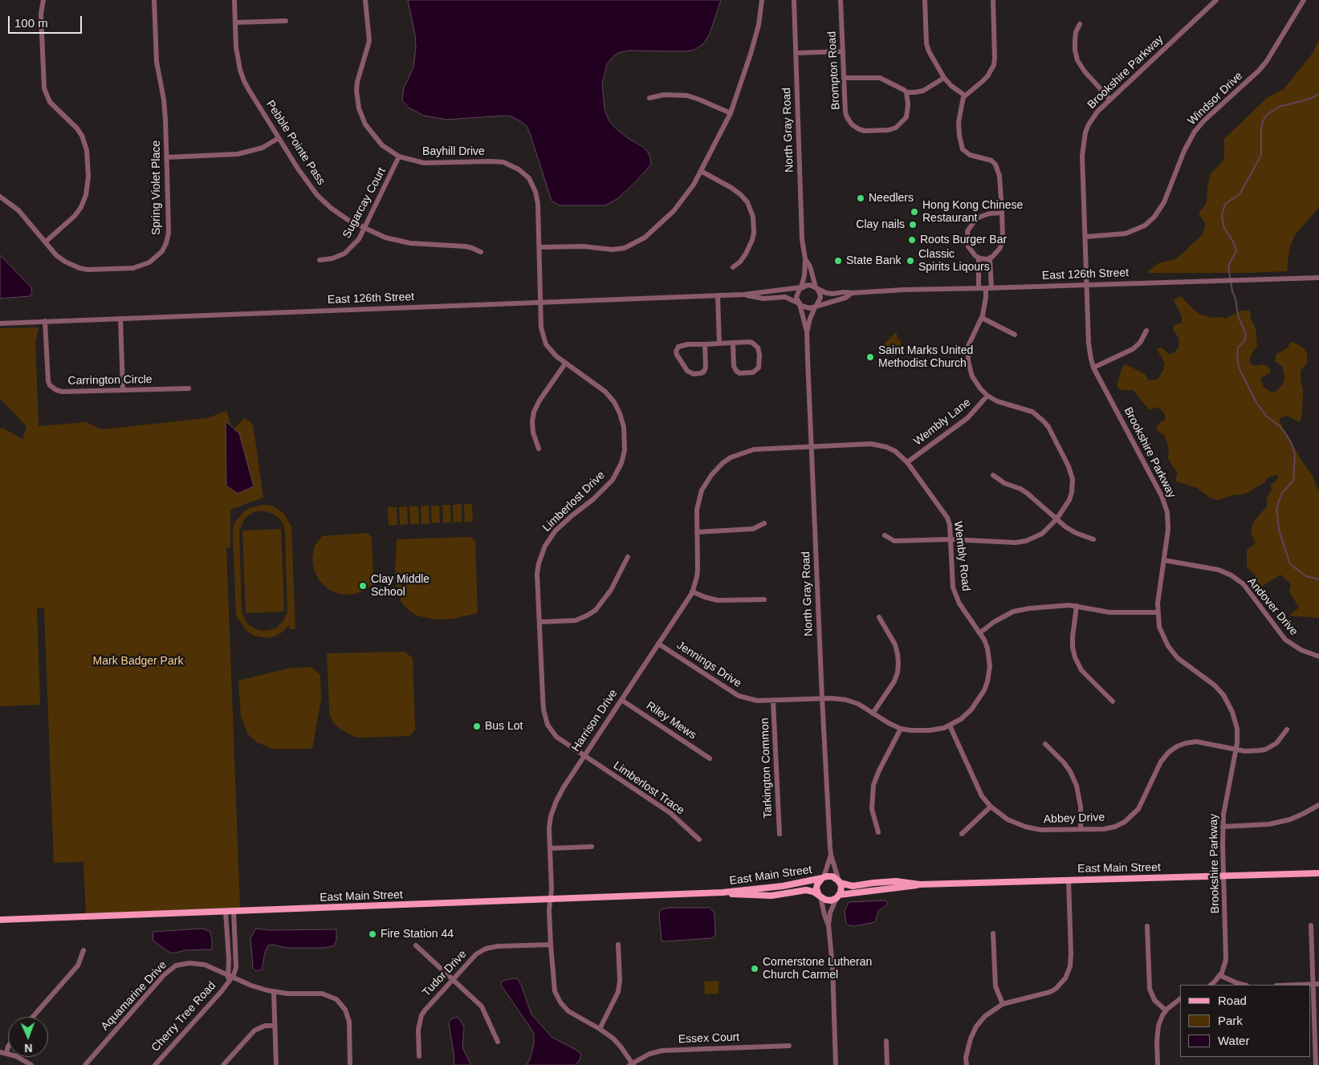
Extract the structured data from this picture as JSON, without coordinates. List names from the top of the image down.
{
  "streets": {
    "main road": ["East Main Street"],
    "street": [
      "Brompton Road",
      "Brookshire Parkway",
      "Windsor Drive",
      "North Gray Road",
      "Pebble Pointe Pass",
      "Bayhill Drive",
      "Spring Violet Place",
      "Sugarcay Court",
      "East 126th Street",
      "Carrington Circle",
      "Wembly Lane",
      "Limberlost Drive",
      "Wembly Road",
      "Andover Drive",
      "Jennings Drive",
      "Harrison Drive",
      "Riley Mews",
      "Tarkington Common",
      "Limberlost Trace",
      "Abbey Drive",
      "Tudor Drive",
      "Aquamarine Drive",
      "Cherry Tree Road",
      "Essex Court"
    ]
  },
  "crossings": [
    ["Brookshire Parkway", "Windsor Drive"],
    ["Brookshire Parkway", "East 126th Street"],
    ["Brookshire Parkway", "Andover Drive"],
    ["Brookshire Parkway", "Abbey Drive"],
    ["Brookshire Parkway", "East Main Street"],
    ["North Gray Road", "East 126th Street"],
    ["North Gray Road", "Wembly Road"],
    ["North Gray Road", "Jennings Drive"],
    ["North Gray Road", "Harrison Drive"],
    ["North Gray Road", "East Main Street"],
    ["Pebble Pointe Pass", "Sugarcay Court"],
    ["Bayhill Drive", "Sugarcay Court"],
    ["Bayhill Drive", "East 126th Street"],
    ["Bayhill Drive", "Limberlost Drive"],
    ["East 126th Street", "Carrington Circle"],
    ["East 126th Street", "Limberlost Drive"],
    ["Wembly Lane", "Wembly Road"],
    ["Limberlost Drive", "Harrison Drive"],
    ["Limberlost Drive", "Limberlost Trace"],
    ["Wembly Road", "Jennings Drive"],
    ["Wembly Road", "Harrison Drive"],
    ["Wembly Road", "Abbey Drive"],
    ["Jennings Drive", "Harrison Drive"],
    ["Jennings Drive", "Tarkington Common"],
    ["Harrison Drive", "Riley Mews"],
    ["Harrison Drive", "Limberlost Trace"],
    ["Harrison Drive", "East Main Street"],
    ["Harrison Drive", "Tudor Drive"],
    ["Harrison Drive", "Essex Court"],
    ["East Main Street", "Cherry Tree Road"],
    ["Aquamarine Drive", "Cherry Tree Road"]
  ],
  "parks": ["Mark Badger Park"],
  "places": [
    "Needlers",
    "Hong Kong Chinese Restaurant",
    "Clay nails",
    "Roots Burger Bar",
    "State Bank",
    "Classic Spirits Liqours",
    "Saint Marks United Methodist Church",
    "Clay Middle School",
    "Bus Lot",
    "Fire Station 44",
    "Cornerstone Lutheran Church Carmel"
  ],
  "legend": ["Road", "Park", "Water"],
  "scale_bar": "100 m",
  "north": "bottom"
}
